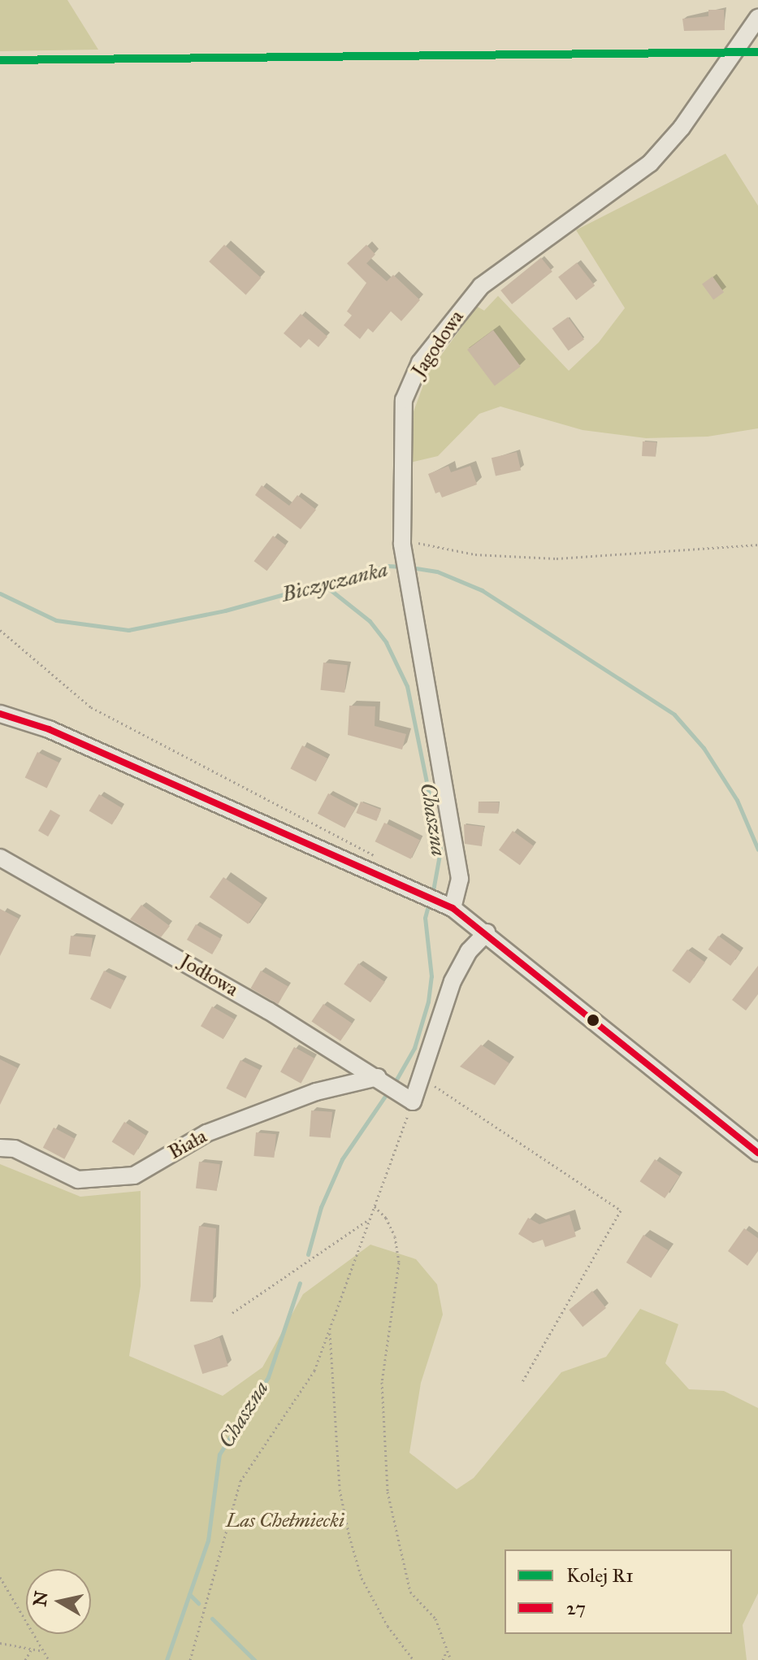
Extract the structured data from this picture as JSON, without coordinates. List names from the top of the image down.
{
  "streets": {
    "street": ["Jagodowa", "Jodłowa", "Biała"]
  },
  "crossings": [
    ["Jodłowa", "Biała"]
  ],
  "water": ["Biczyczanka", "Chaszna"],
  "parks": ["Las Chełmiecki"],
  "lines": ["rail line R1", "transit line 27"],
  "legend": ["Kolej R1", "27"],
  "north": "left"
}
